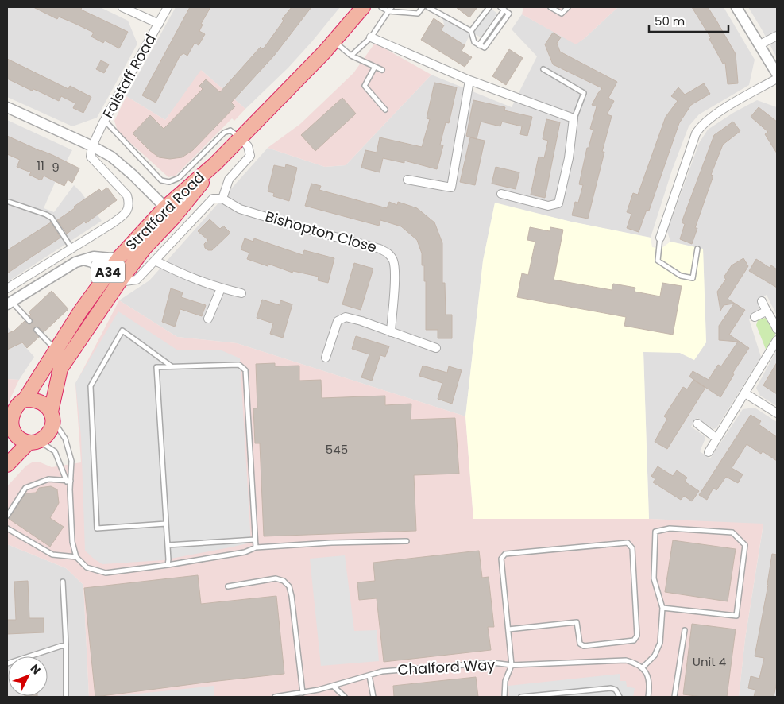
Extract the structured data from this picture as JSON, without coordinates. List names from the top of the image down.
{
  "streets": {
    "highway": ["Stratford Road", "A34"],
    "street": ["Falstaff Road", "Bishopton Close"],
    "lane": ["Chalford Way"]
  },
  "house_numbers": [
    "11",
    "9",
    "545",
    "Unit 4"
  ],
  "scale_bar": "50 m",
  "north": "top right"
}
